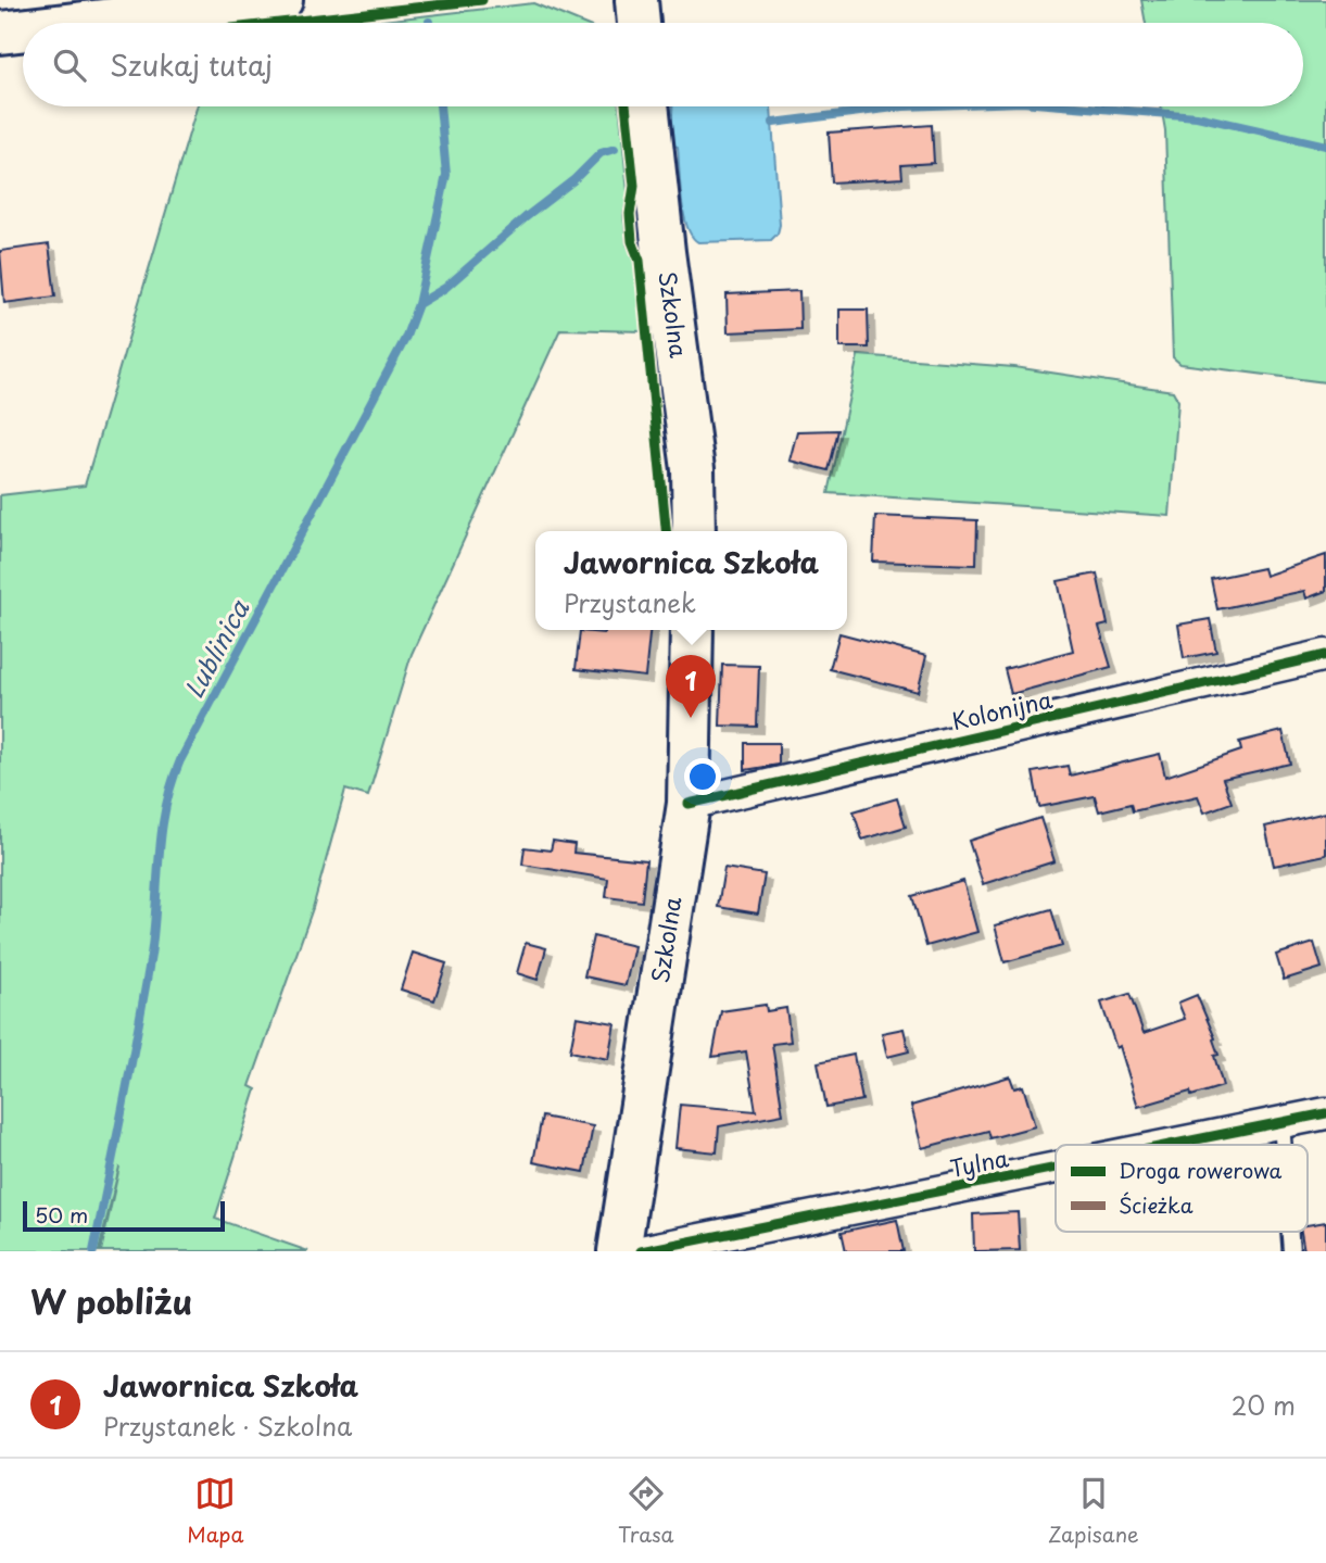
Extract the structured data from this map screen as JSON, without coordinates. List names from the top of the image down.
{
  "streets": {
    "street": ["Szkolna", "Kolonijna", "Tylna"]
  },
  "crossings": [
    ["Szkolna", "Kolonijna"]
  ],
  "water": ["Lublinica"],
  "legend": ["Droga rowerowa", "Ścieżka"],
  "scale_bar": "50 m",
  "page": {
    "search": "Szukaj tutaj",
    "popup": ["Jawornica Szkoła", "Przystanek"],
    "pins": "1",
    "scale": "50 m",
    "heading": "W pobliżu",
    "list": [
      {
        "mark": "1",
        "name": "Jawornica Szkoła",
        "note": "Przystanek · Szkolna",
        "value": "20 m"
      }
    ],
    "nav": ["Mapa", "Trasa", "Zapisane"]
  }
}
